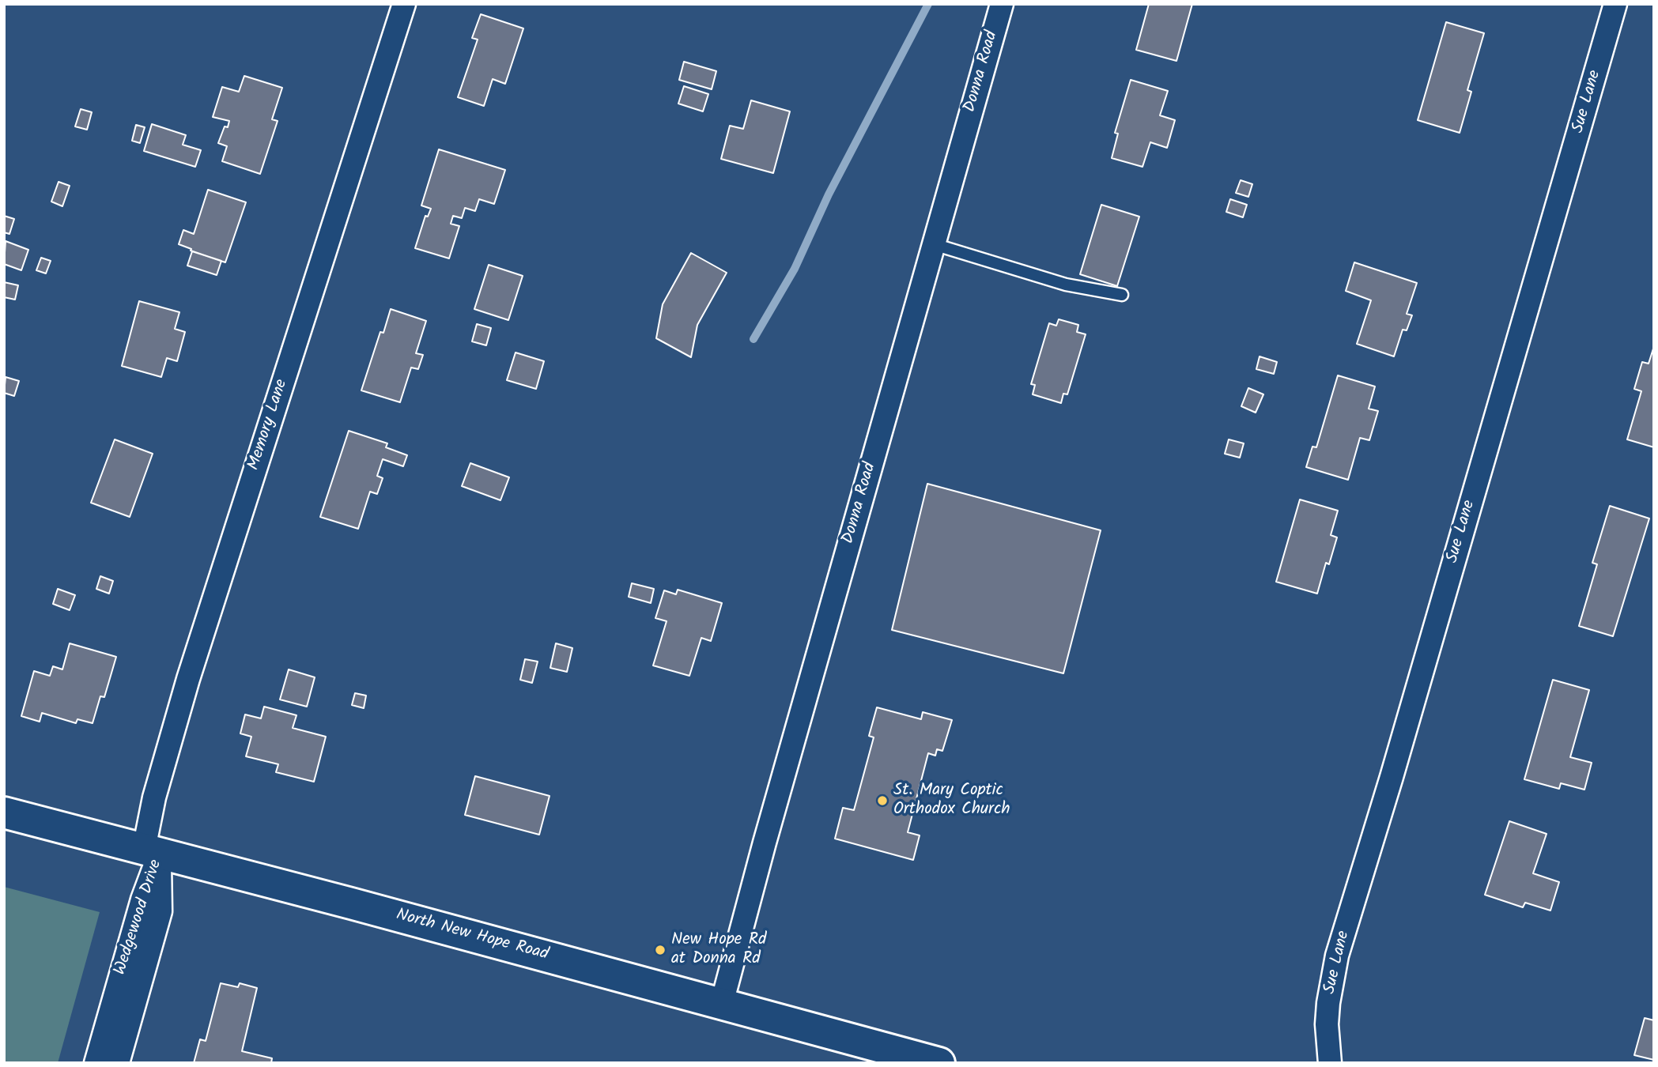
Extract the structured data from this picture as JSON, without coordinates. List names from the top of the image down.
{
  "streets": {
    "main road": ["North New Hope Road"],
    "street": [
      "Donna Road",
      "Sue Lane",
      "Memory Lane",
      "Wedgewood Drive"
    ]
  },
  "crossings": [
    ["Donna Road", "North New Hope Road"],
    ["Memory Lane", "Wedgewood Drive"],
    ["Memory Lane", "North New Hope Road"],
    ["Wedgewood Drive", "North New Hope Road"]
  ],
  "places": ["St. Mary Coptic Orthodox Church", "New Hope Rd at Donna Rd"]
}
